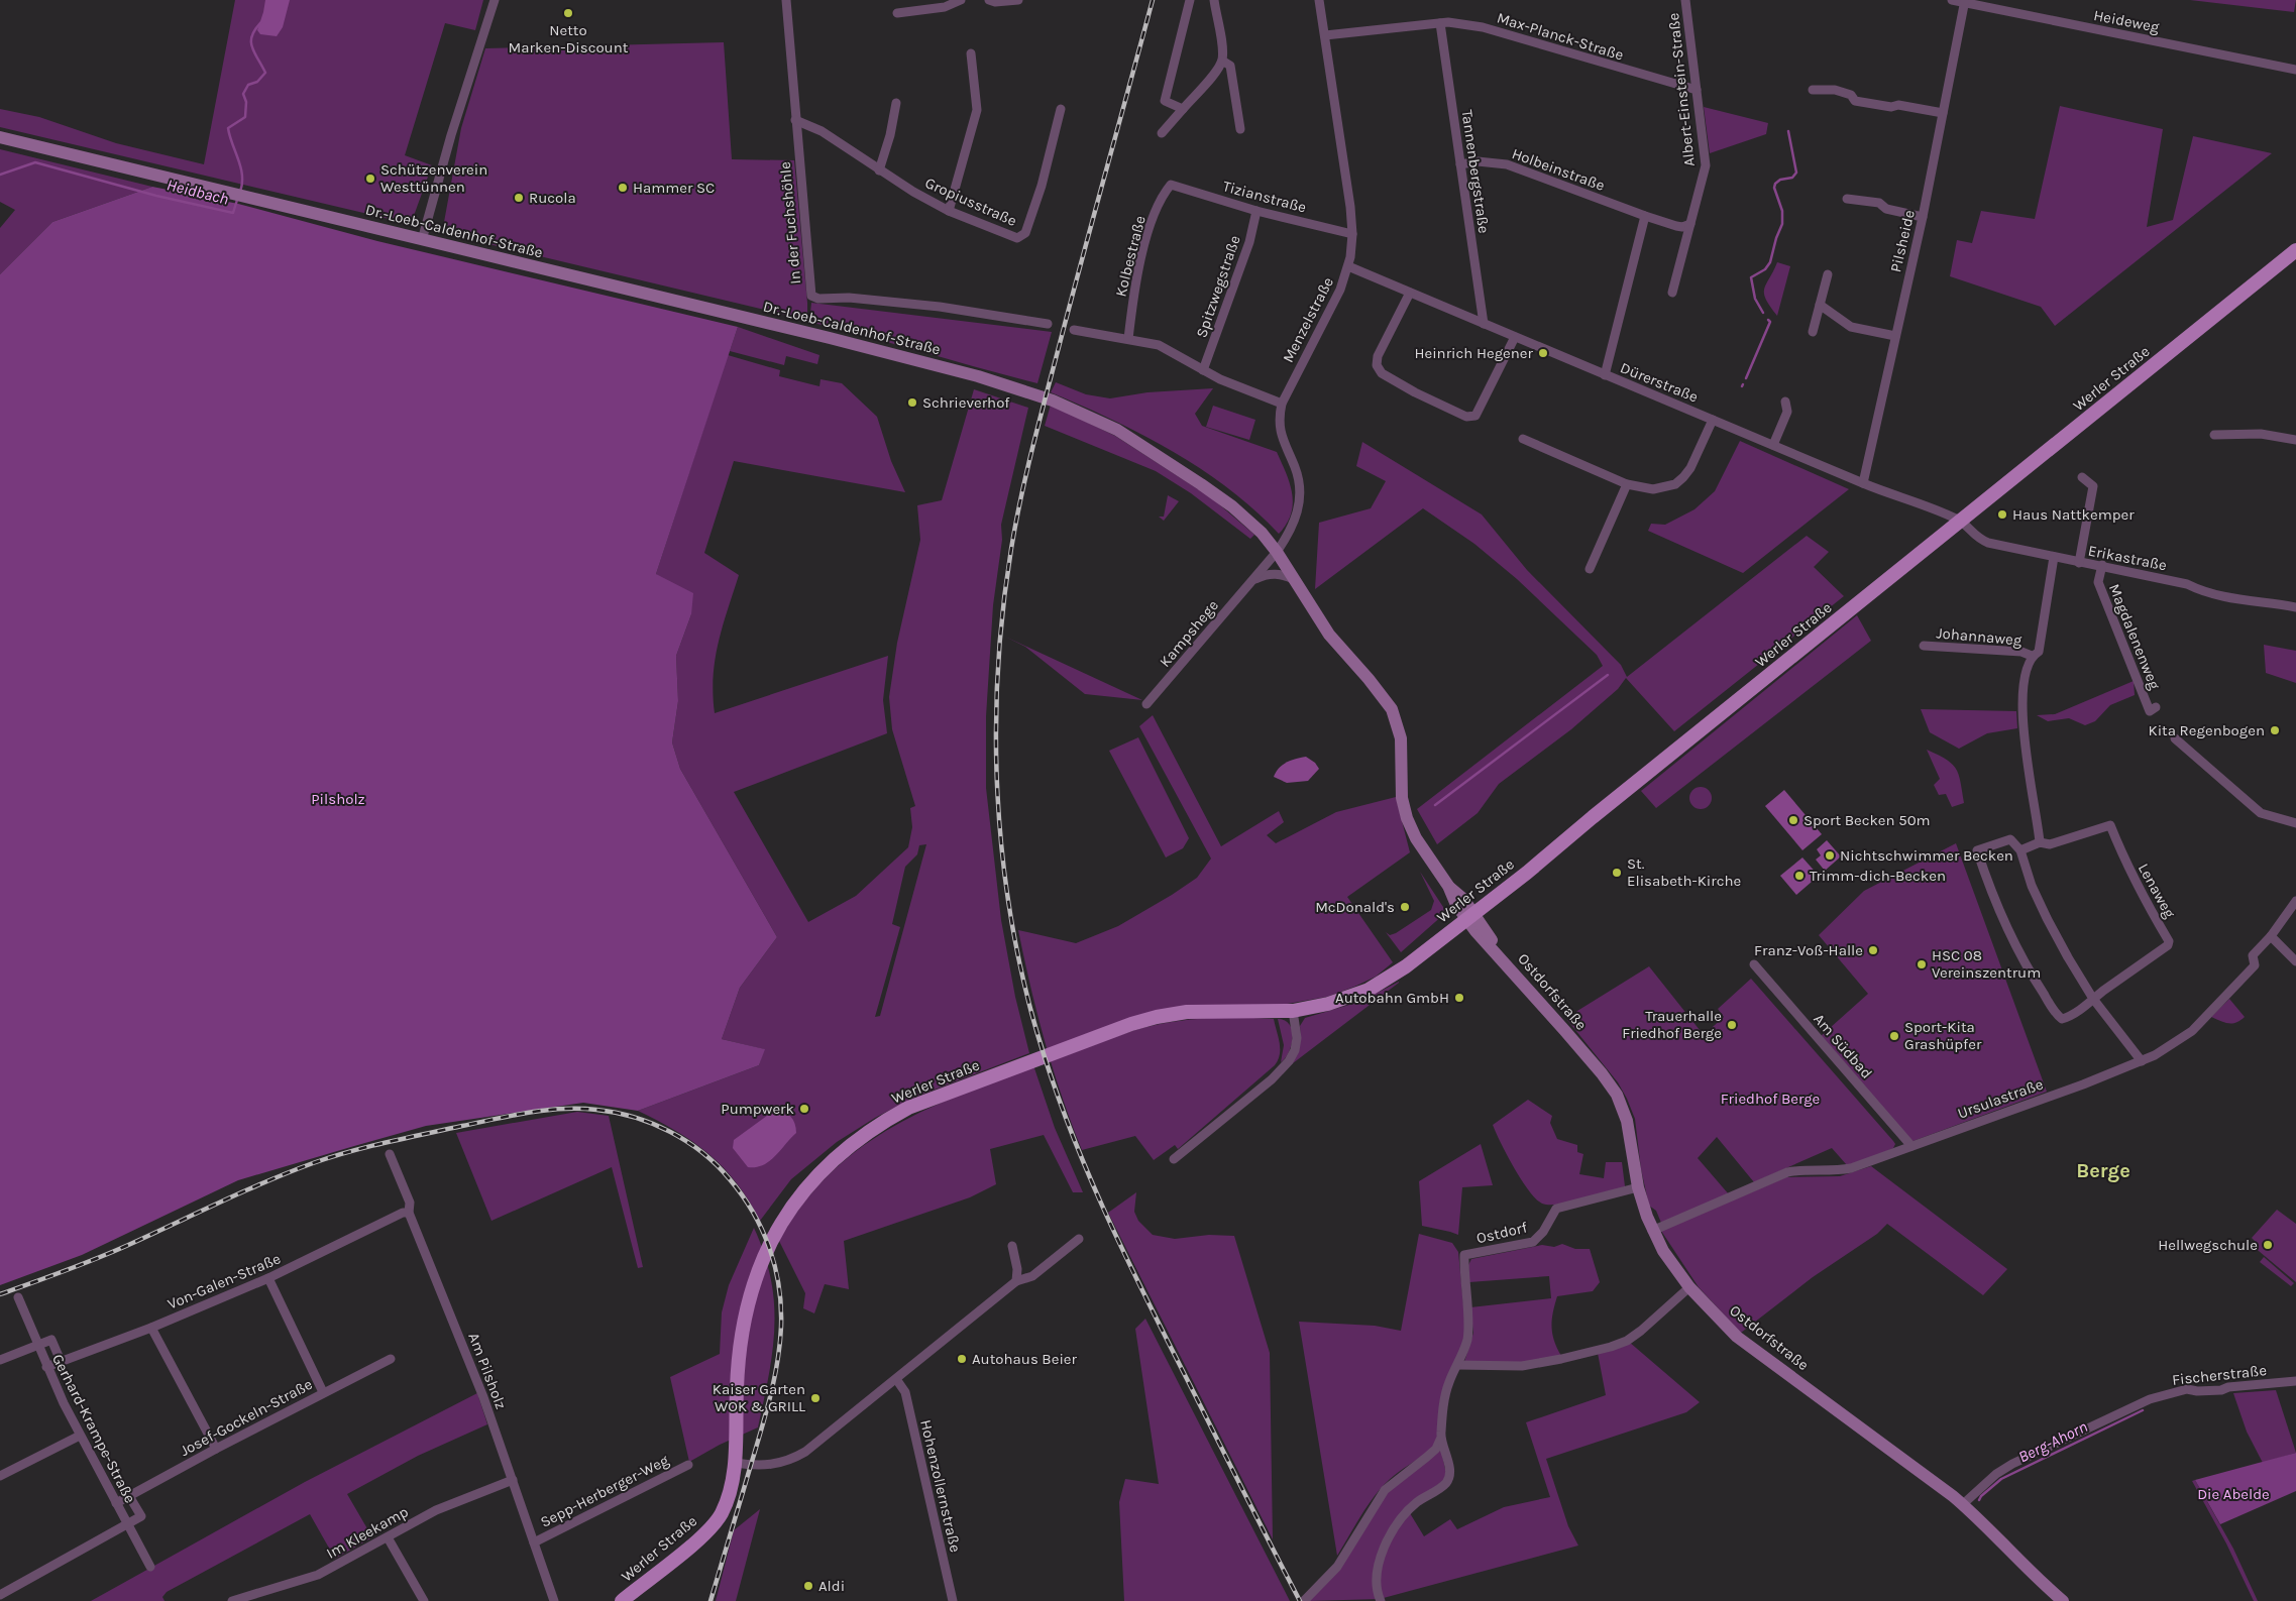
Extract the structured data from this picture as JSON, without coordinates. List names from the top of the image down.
{
  "streets": {
    "main road": ["Dr.-Loeb-Caldenhof-Straße", "Werler Straße", "Ostdorfstraße"],
    "street": [
      "Heideweg",
      "Max-Planck-Straße",
      "Albert-Einstein-Straße",
      "Holbeinstraße",
      "Tannenbergstraße",
      "Tizianstraße",
      "Gropiusstraße",
      "In der Fuchshöhle",
      "Pilsheide",
      "Kolbestraße",
      "Spitzwegstraße",
      "Menzelstraße",
      "Dürerstraße",
      "Erikastraße",
      "Kampshege",
      "Johannaweg",
      "Magdalenenweg",
      "Lenaweg",
      "Am Südbad",
      "Ursulastraße",
      "Ostdorf",
      "Von-Galen-Straße",
      "Am Pilsholz",
      "Fischerstraße",
      "Josef-Gockeln-Straße",
      "Gerhard-Krampe-Straße",
      "Hohenzollernstraße",
      "Sepp-Herberger-Weg",
      "Im Kleekamp"
    ]
  },
  "crossings": [
    ["Heideweg", "Pilsheide"],
    ["Max-Planck-Straße", "Albert-Einstein-Straße"],
    ["Max-Planck-Straße", "Tannenbergstraße"],
    ["Max-Planck-Straße", "Menzelstraße"],
    ["Albert-Einstein-Straße", "Holbeinstraße"],
    ["Holbeinstraße", "Tannenbergstraße"],
    ["Tannenbergstraße", "Dürerstraße"],
    ["Tizianstraße", "Kolbestraße"],
    ["Tizianstraße", "Spitzwegstraße"],
    ["Tizianstraße", "Menzelstraße"],
    ["Gropiusstraße", "In der Fuchshöhle"],
    ["Dr.-Loeb-Caldenhof-Straße", "Menzelstraße"],
    ["Dr.-Loeb-Caldenhof-Straße", "Werler Straße"],
    ["Dr.-Loeb-Caldenhof-Straße", "Kampshege"],
    ["Dr.-Loeb-Caldenhof-Straße", "Ostdorfstraße"],
    ["Pilsheide", "Dürerstraße"],
    ["Menzelstraße", "Dürerstraße"],
    ["Menzelstraße", "Kampshege"],
    ["Werler Straße", "Dürerstraße"],
    ["Werler Straße", "Erikastraße"],
    ["Werler Straße", "Ostdorfstraße"],
    ["Dürerstraße", "Erikastraße"],
    ["Erikastraße", "Magdalenenweg"],
    ["Ostdorfstraße", "Ursulastraße"],
    ["Ostdorfstraße", "Ostdorf"],
    ["Ostdorfstraße", "Fischerstraße"],
    ["Am Südbad", "Ursulastraße"],
    ["Von-Galen-Straße", "Am Pilsholz"],
    ["Von-Galen-Straße", "Gerhard-Krampe-Straße"],
    ["Am Pilsholz", "Sepp-Herberger-Weg"],
    ["Am Pilsholz", "Im Kleekamp"],
    ["Josef-Gockeln-Straße", "Gerhard-Krampe-Straße"]
  ],
  "districts": ["Berge"],
  "water": ["Heidbach", "Berg-Ahorn"],
  "parks": ["Pilsholz", "Friedhof Berge", "Die Abelde"],
  "places": [
    "Netto Marken-Discount",
    "Schützenverein Westtünnen",
    "Hammer SC",
    "Rucola",
    "Heinrich Hegener",
    "Schrieverhof",
    "Haus Nattkemper",
    "Kita Regenbogen",
    "Sport Becken 50m",
    "Nichtschwimmer Becken",
    "St. Elisabeth-Kirche",
    "Trimm-dich-Becken",
    "McDonald's",
    "Franz-Voß-Halle",
    "HSC 08 Vereinszentrum",
    "Autobahn GmbH",
    "Trauerhalle Friedhof Berge",
    "Sport-Kita Grashüpfer",
    "Pumpwerk",
    "Hellwegschule",
    "Autohaus Beier",
    "Kaiser Garten WOK & GRILL",
    "Aldi"
  ]
}
